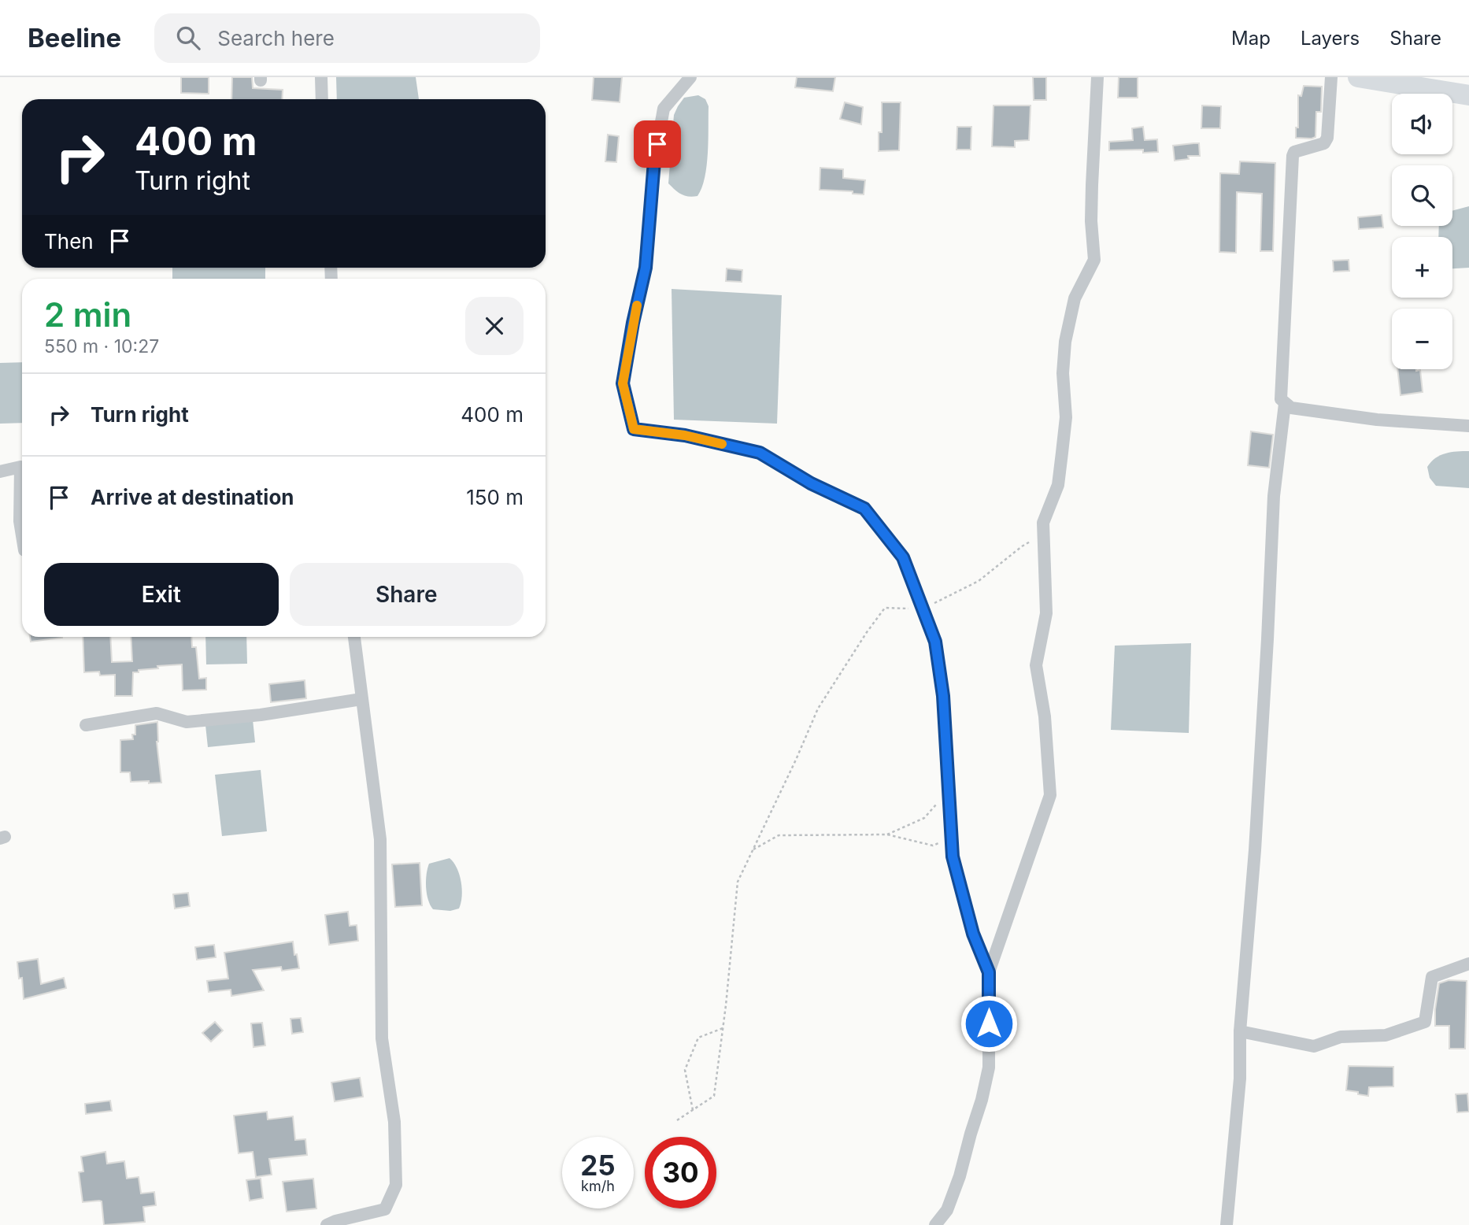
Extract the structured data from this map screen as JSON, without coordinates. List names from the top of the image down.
{
  "page": {
    "header": "Beeline",
    "search": "Search here",
    "nav": ["Map", "Layers", "Share"],
    "map_buttons": ["+", "−"],
    "turn": ["400 m", "Turn right"],
    "then": "Then",
    "heading": ["2 min", "550 m · 10:27"],
    "list": [
      {
        "name": "Turn right",
        "value": "400 m"
      },
      {
        "name": "Arrive at destination",
        "value": "150 m"
      }
    ],
    "buttons": ["Exit", "Share"],
    "speed": "25 km/h",
    "limit": "30"
  }
}
